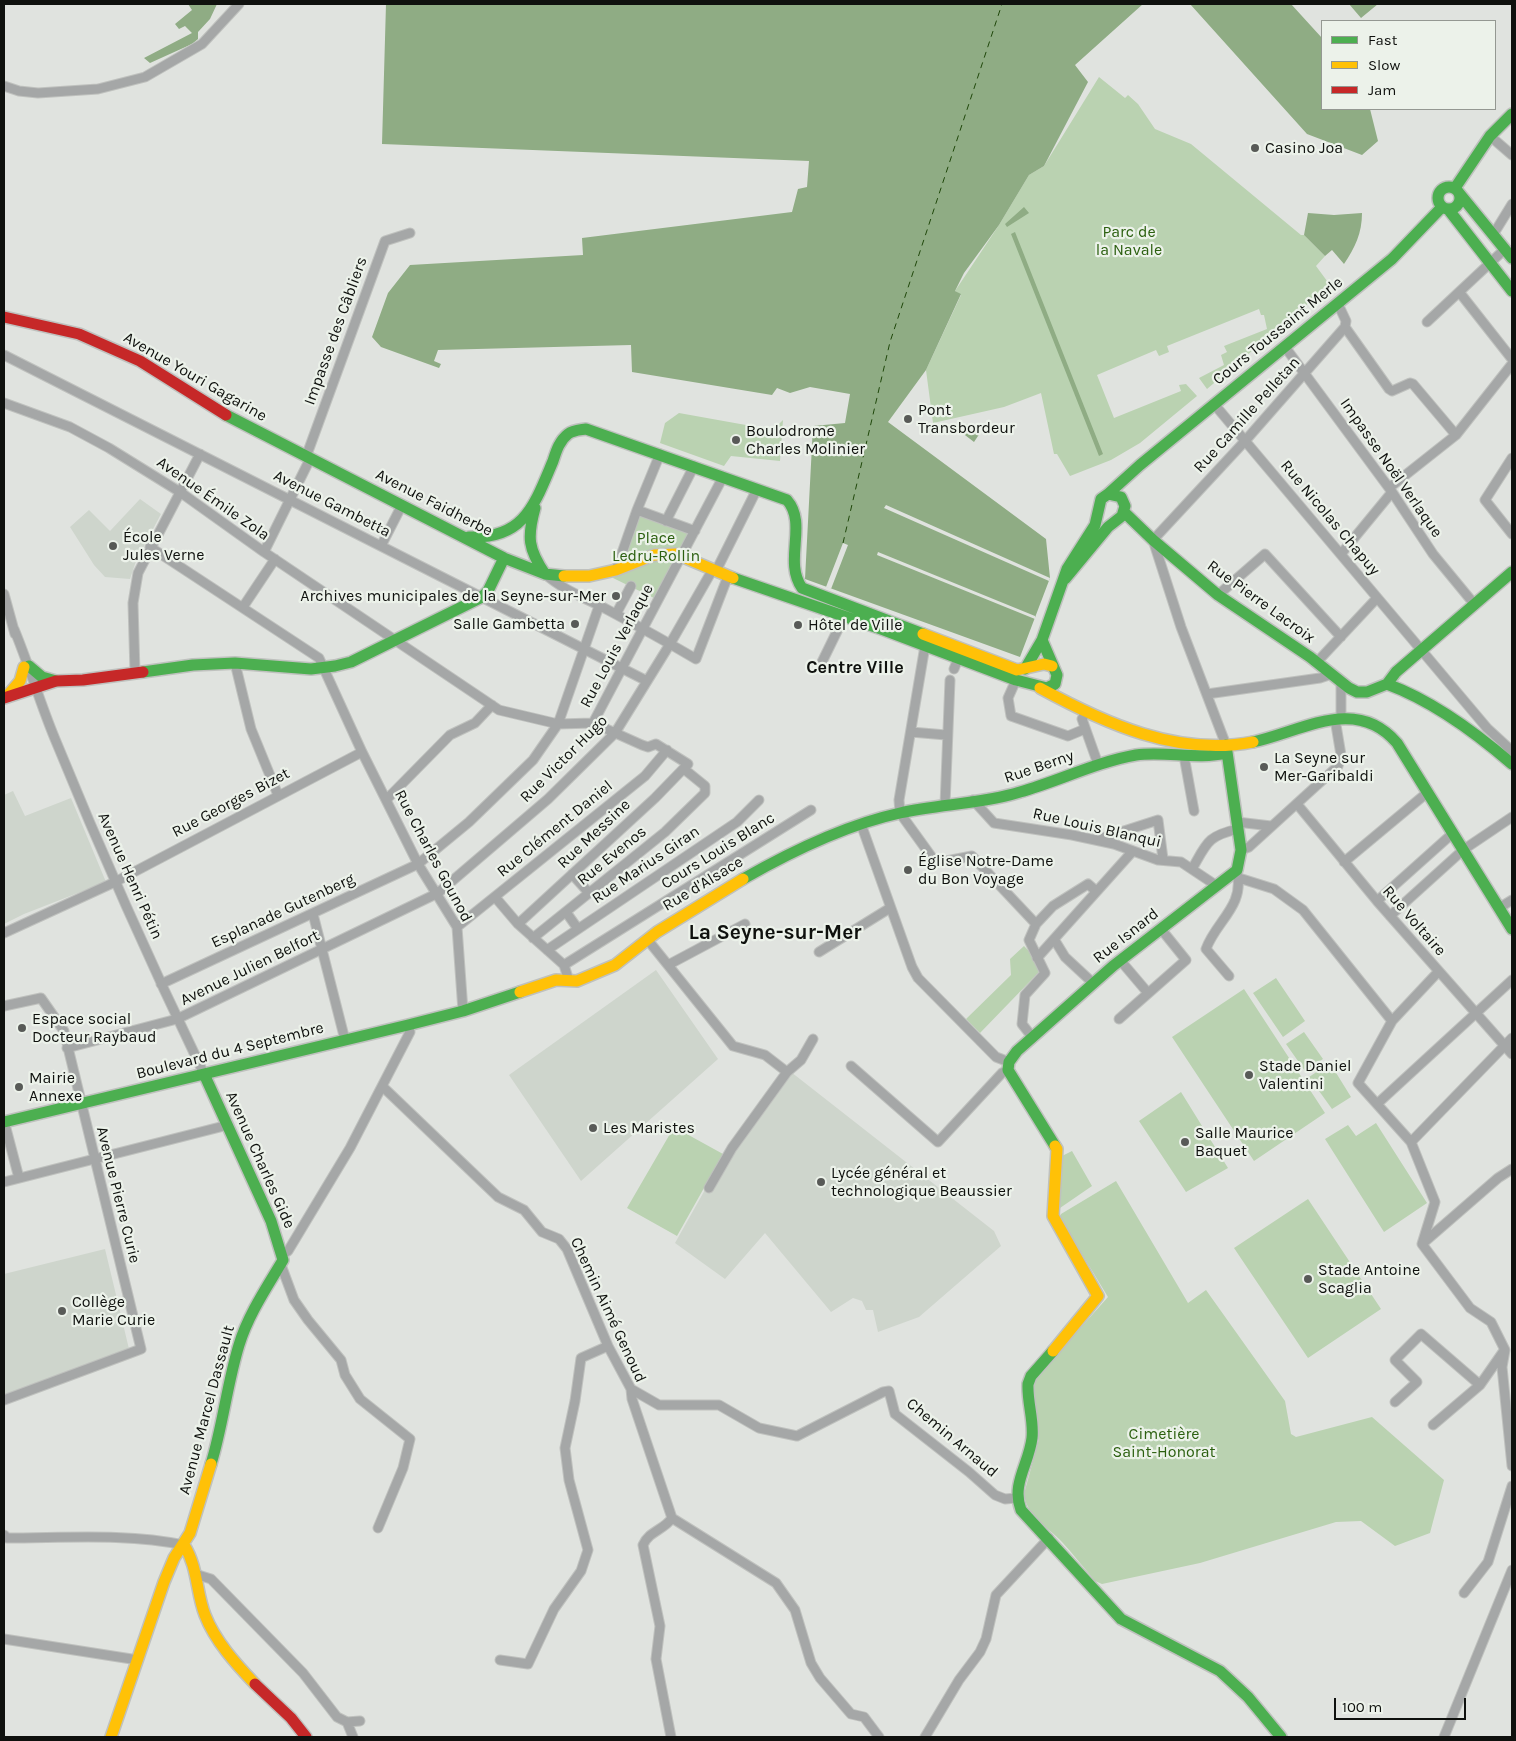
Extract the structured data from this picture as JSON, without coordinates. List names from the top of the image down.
{
  "streets": {
    "street": [
      "Impasse des Câbliers",
      "Cours Toussaint Merle",
      "Avenue Youri Gagarine",
      "Rue Camille Pelletan",
      "Impasse Noël Verlaque",
      "Avenue Émile Zola",
      "Avenue Faidherbe",
      "Avenue Gambetta",
      "Rue Nicolas Chapuy",
      "Rue Pierre Lacroix",
      "Rue Louis Verlaque",
      "Rue Victor Hugo",
      "Rue Berny",
      "Rue Georges Bizet",
      "Rue Louis Blanqui",
      "Rue Clément Daniel",
      "Rue Messine",
      "Cours Louis Blanc",
      "Rue Charles Gounod",
      "Rue Evenos",
      "Rue Marius Giran",
      "Avenue Henri Pétin",
      "Rue d'Alsace",
      "Esplanade Gutenberg",
      "Rue Voltaire",
      "Rue Isnard",
      "Avenue Julien Belfort",
      "Boulevard du 4 Septembre",
      "Avenue Charles Gide",
      "Avenue Pierre Curie",
      "Chemin Aimé Genoud",
      "Avenue Marcel Dassault",
      "Chemin Arnaud"
    ]
  },
  "crossings": [
    ["Impasse des Câbliers", "Avenue Youri Gagarine"],
    ["Impasse des Câbliers", "Avenue Faidherbe"],
    ["Cours Toussaint Merle", "Impasse Noël Verlaque"],
    ["Cours Toussaint Merle", "Rue Nicolas Chapuy"],
    ["Cours Toussaint Merle", "Rue Pierre Lacroix"],
    ["Avenue Youri Gagarine", "Avenue Faidherbe"],
    ["Rue Camille Pelletan", "Impasse Noël Verlaque"],
    ["Rue Camille Pelletan", "Rue Nicolas Chapuy"],
    ["Rue Camille Pelletan", "Rue Pierre Lacroix"],
    ["Avenue Émile Zola", "Rue Louis Verlaque"],
    ["Avenue Émile Zola", "Esplanade Gutenberg"],
    ["Avenue Faidherbe", "Rue Louis Verlaque"],
    ["Avenue Gambetta", "Rue Louis Verlaque"],
    ["Avenue Gambetta", "Rue Victor Hugo"],
    ["Avenue Gambetta", "Esplanade Gutenberg"],
    ["Rue Victor Hugo", "Rue Charles Gounod"],
    ["Rue Victor Hugo", "Avenue Julien Belfort"],
    ["Rue Berny", "Rue Louis Blanqui"],
    ["Rue Berny", "Rue d'Alsace"],
    ["Rue Georges Bizet", "Rue Charles Gounod"],
    ["Rue Georges Bizet", "Avenue Henri Pétin"],
    ["Rue Louis Blanqui", "Rue Isnard"],
    ["Rue Clément Daniel", "Rue Charles Gounod"],
    ["Rue Messine", "Rue Evenos"],
    ["Rue Charles Gounod", "Rue d'Alsace"],
    ["Rue Charles Gounod", "Esplanade Gutenberg"],
    ["Rue Charles Gounod", "Avenue Julien Belfort"],
    ["Rue Charles Gounod", "Boulevard du 4 Septembre"],
    ["Avenue Henri Pétin", "Esplanade Gutenberg"],
    ["Avenue Henri Pétin", "Avenue Julien Belfort"],
    ["Avenue Henri Pétin", "Boulevard du 4 Septembre"],
    ["Avenue Henri Pétin", "Avenue Charles Gide"],
    ["Rue d'Alsace", "Boulevard du 4 Septembre"],
    ["Avenue Julien Belfort", "Avenue Pierre Curie"],
    ["Boulevard du 4 Septembre", "Avenue Charles Gide"],
    ["Boulevard du 4 Septembre", "Avenue Pierre Curie"],
    ["Boulevard du 4 Septembre", "Avenue Marcel Dassault"],
    ["Avenue Charles Gide", "Avenue Marcel Dassault"],
    ["Chemin Aimé Genoud", "Avenue Marcel Dassault"],
    ["Chemin Aimé Genoud", "Chemin Arnaud"]
  ],
  "districts": ["Centre Ville", "La Seyne-sur-Mer"],
  "parks": ["Parc de la Navale", "Place Ledru-Rollin", "Cimetière Saint-Honorat"],
  "places": [
    "Casino Joa",
    "Pont Transbordeur",
    "Boulodrome Charles Molinier",
    "École Jules Verne",
    "Archives municipales de la Seyne-sur-Mer",
    "Salle Gambetta",
    "Hôtel de Ville",
    "La Seyne sur Mer-Garibaldi",
    "Église Notre-Dame du Bon Voyage",
    "Espace social Docteur Raybaud",
    "Stade Daniel Valentini",
    "Mairie Annexe",
    "Les Maristes",
    "Salle Maurice Baquet",
    "Lycée général et technologique Beaussier",
    "Stade Antoine Scaglia",
    "Collège Marie Curie"
  ],
  "legend": ["Fast", "Slow", "Jam"],
  "scale_bar": "100 m"
}
